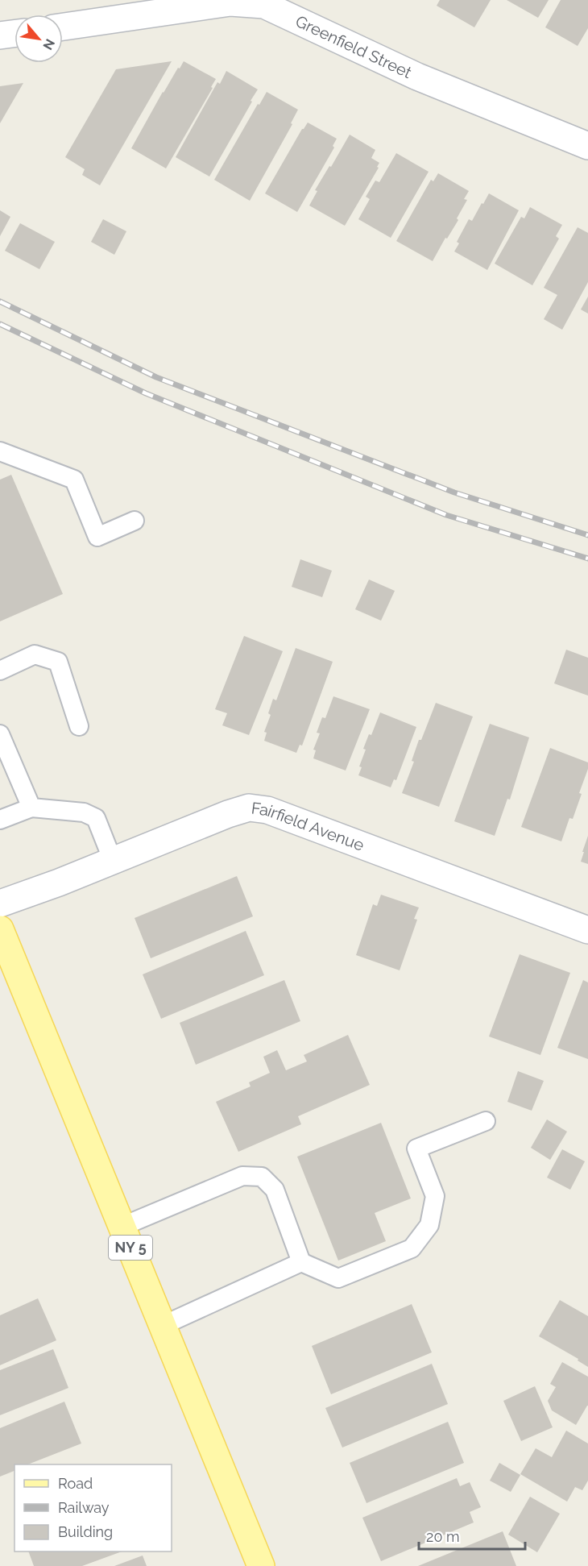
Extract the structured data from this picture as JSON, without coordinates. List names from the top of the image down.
{
  "streets": {
    "main road": ["NY 5"],
    "street": ["Greenfield Street", "Fairfield Avenue"]
  },
  "legend": ["Road", "Railway", "Building"],
  "scale_bar": "20 m",
  "north": "bottom right"
}
